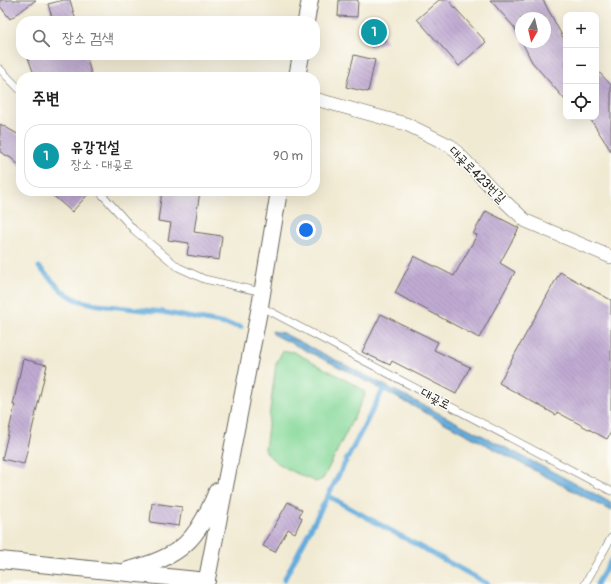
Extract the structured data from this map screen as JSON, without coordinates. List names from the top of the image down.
{
  "streets": {
    "street": ["대곶로423번길"],
    "lane": ["대곶로"]
  },
  "north": "bottom",
  "page": {
    "map_buttons": ["+", "−"],
    "search": "장소 검색",
    "pins": "1",
    "heading": "주변",
    "list": [
      {
        "mark": "1",
        "name": "유강건설",
        "note": "장소 · 대곶로",
        "value": "90 m"
      }
    ]
  }
}
